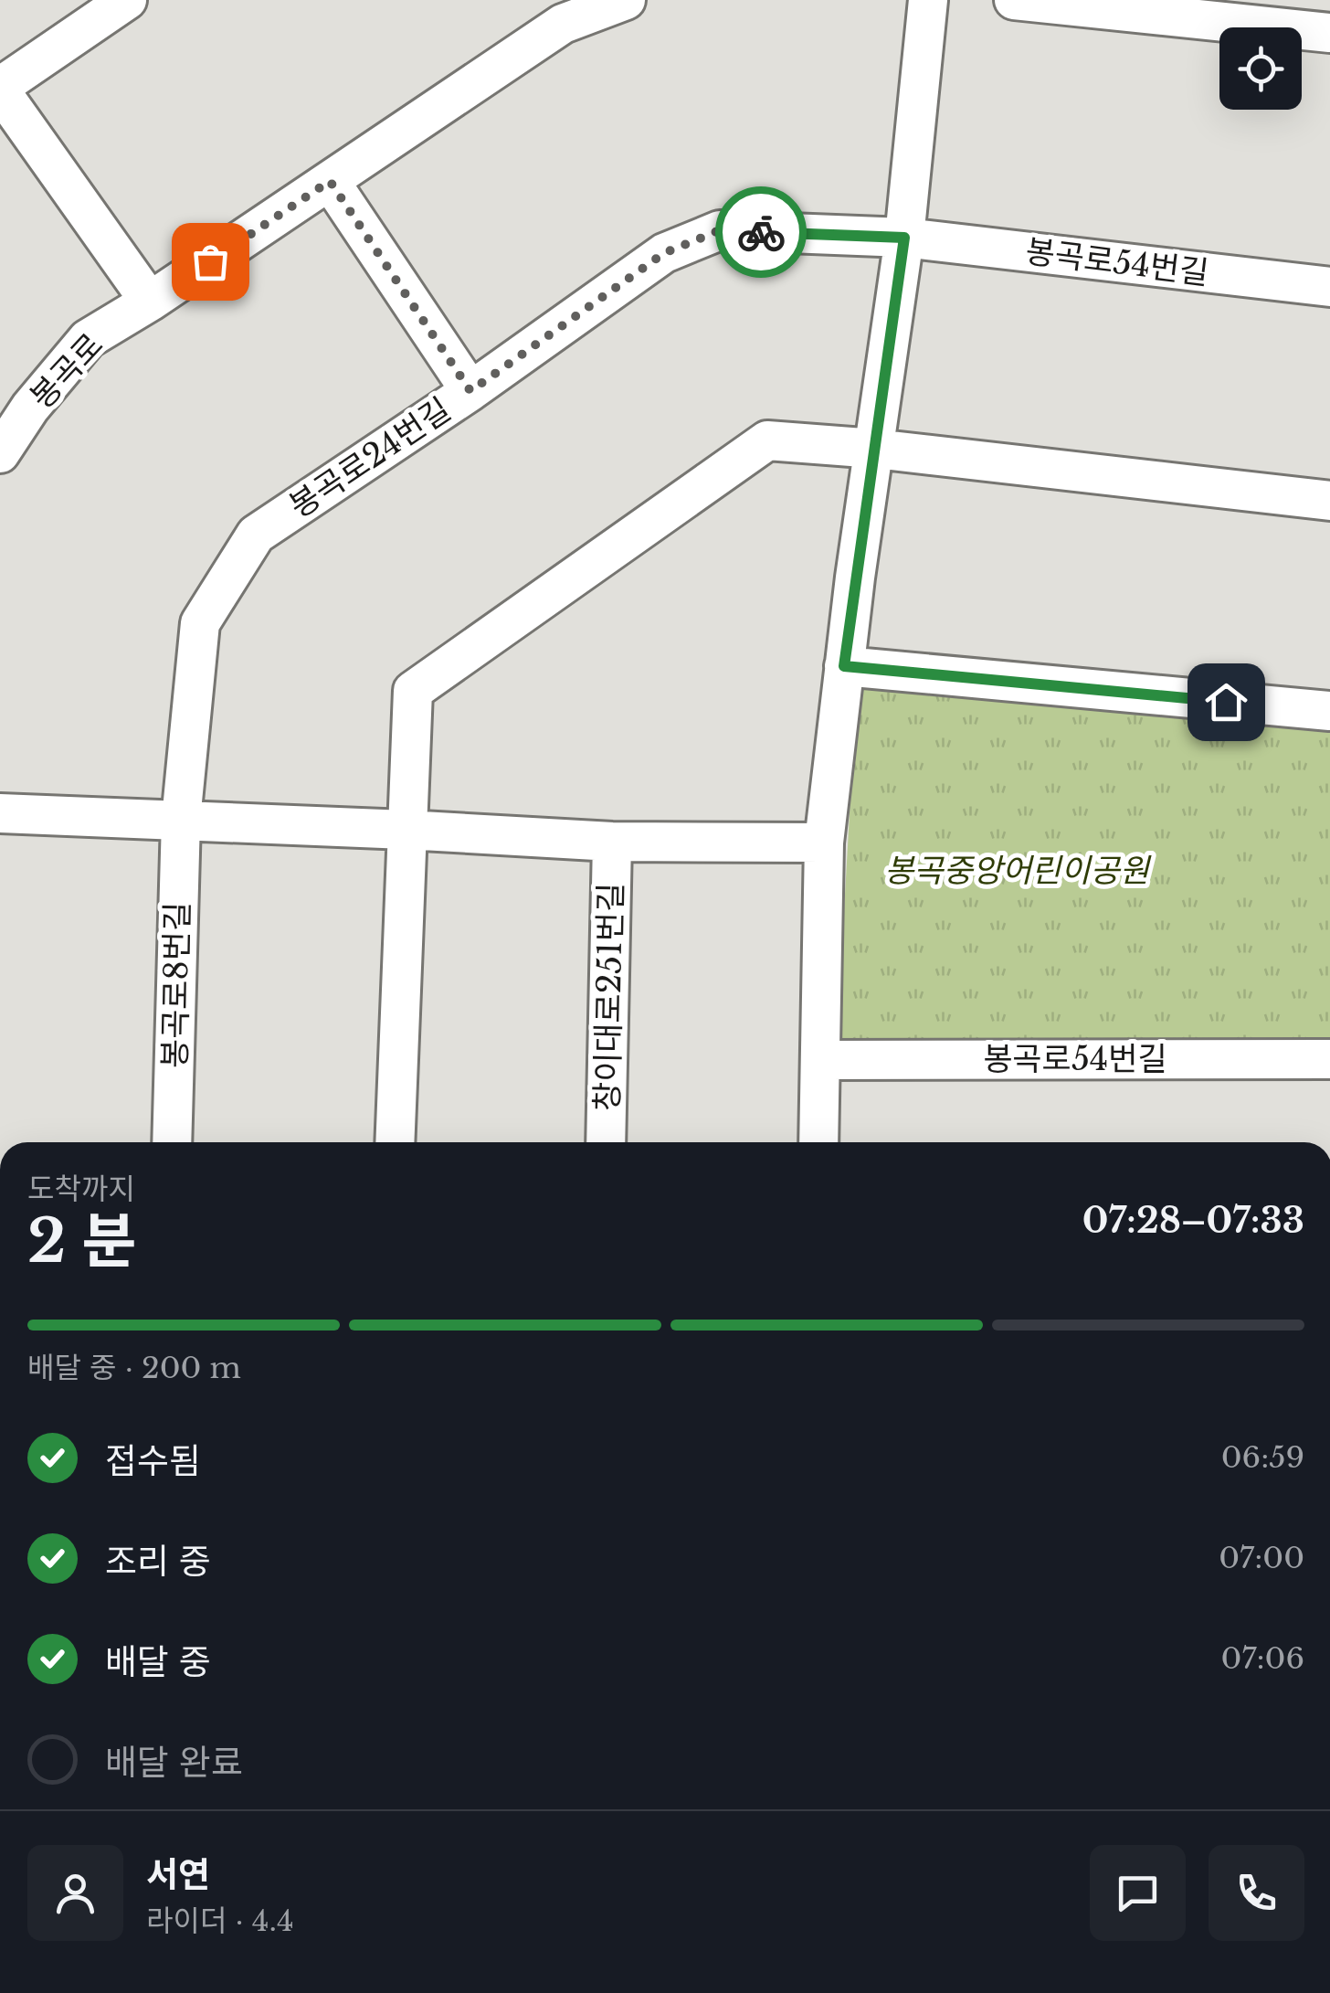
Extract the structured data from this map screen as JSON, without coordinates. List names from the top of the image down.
{
  "streets": {
    "street": [
      "봉곡로54번길",
      "봉곡로",
      "봉곡로24번길",
      "봉곡로8번길",
      "창이대로251번길"
    ]
  },
  "crossings": [
    ["봉곡로54번길", "봉곡로24번길"],
    ["봉곡로24번길", "봉곡로8번길"]
  ],
  "parks": ["봉곡중앙어린이공원"],
  "page": {
    "heading": ["2 분", "도착까지", "07:28–07:33"],
    "panel": ["서연", "라이더 · 4.4"],
    "bar": "배달 중 · 200 m",
    "list": [
      ["접수됨", "06:59"],
      ["조리 중", "07:00"],
      ["배달 중", "07:06"],
      "배달 완료"
    ]
  }
}
